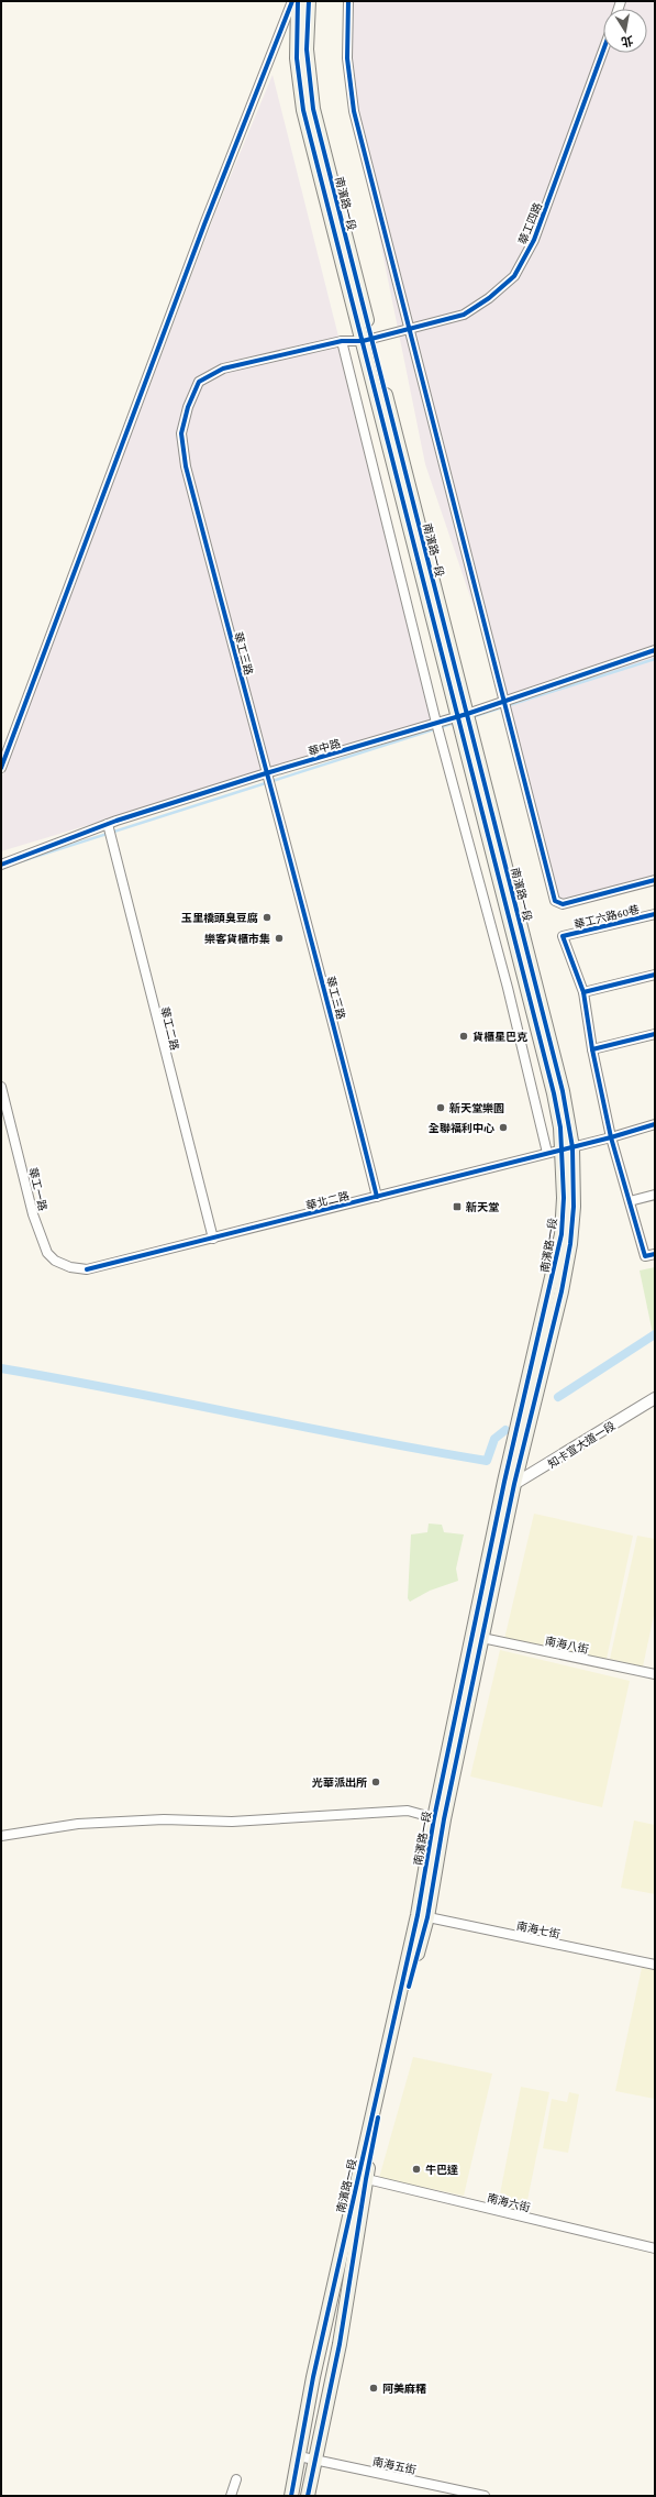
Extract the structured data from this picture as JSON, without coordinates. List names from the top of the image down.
{
  "streets": {
    "main road": ["南濱路一段"],
    "street": [
      "華工四路",
      "華工三路",
      "華中路",
      "華工六路60巷",
      "華工二路",
      "華工一路",
      "華北二路",
      "知卡宣大道一段",
      "南海八街",
      "南海七街",
      "南海六街",
      "南海五街"
    ]
  },
  "crossings": [
    ["南濱路一段", "華工四路"],
    ["南濱路一段", "華工三路"],
    ["南濱路一段", "華中路"],
    ["南濱路一段", "華北二路"],
    ["南濱路一段", "知卡宣大道一段"],
    ["南濱路一段", "南海八街"],
    ["南濱路一段", "南海七街"],
    ["南濱路一段", "南海六街"],
    ["南濱路一段", "南海五街"],
    ["華工四路", "華工三路"],
    ["華工三路", "華中路"],
    ["華工三路", "華北二路"],
    ["華中路", "華工二路"],
    ["華工二路", "華北二路"],
    ["華工一路", "華北二路"]
  ],
  "places": {
    "other": [
      "玉里橋頭臭豆腐",
      "樂客貨櫃市集",
      "貨櫃星巴克",
      "新天堂樂園",
      "全聯福利中心",
      "光華派出所",
      "牛巴達",
      "阿美麻糬"
    ],
    "transit": ["新天堂"]
  },
  "north": "bottom"
}
